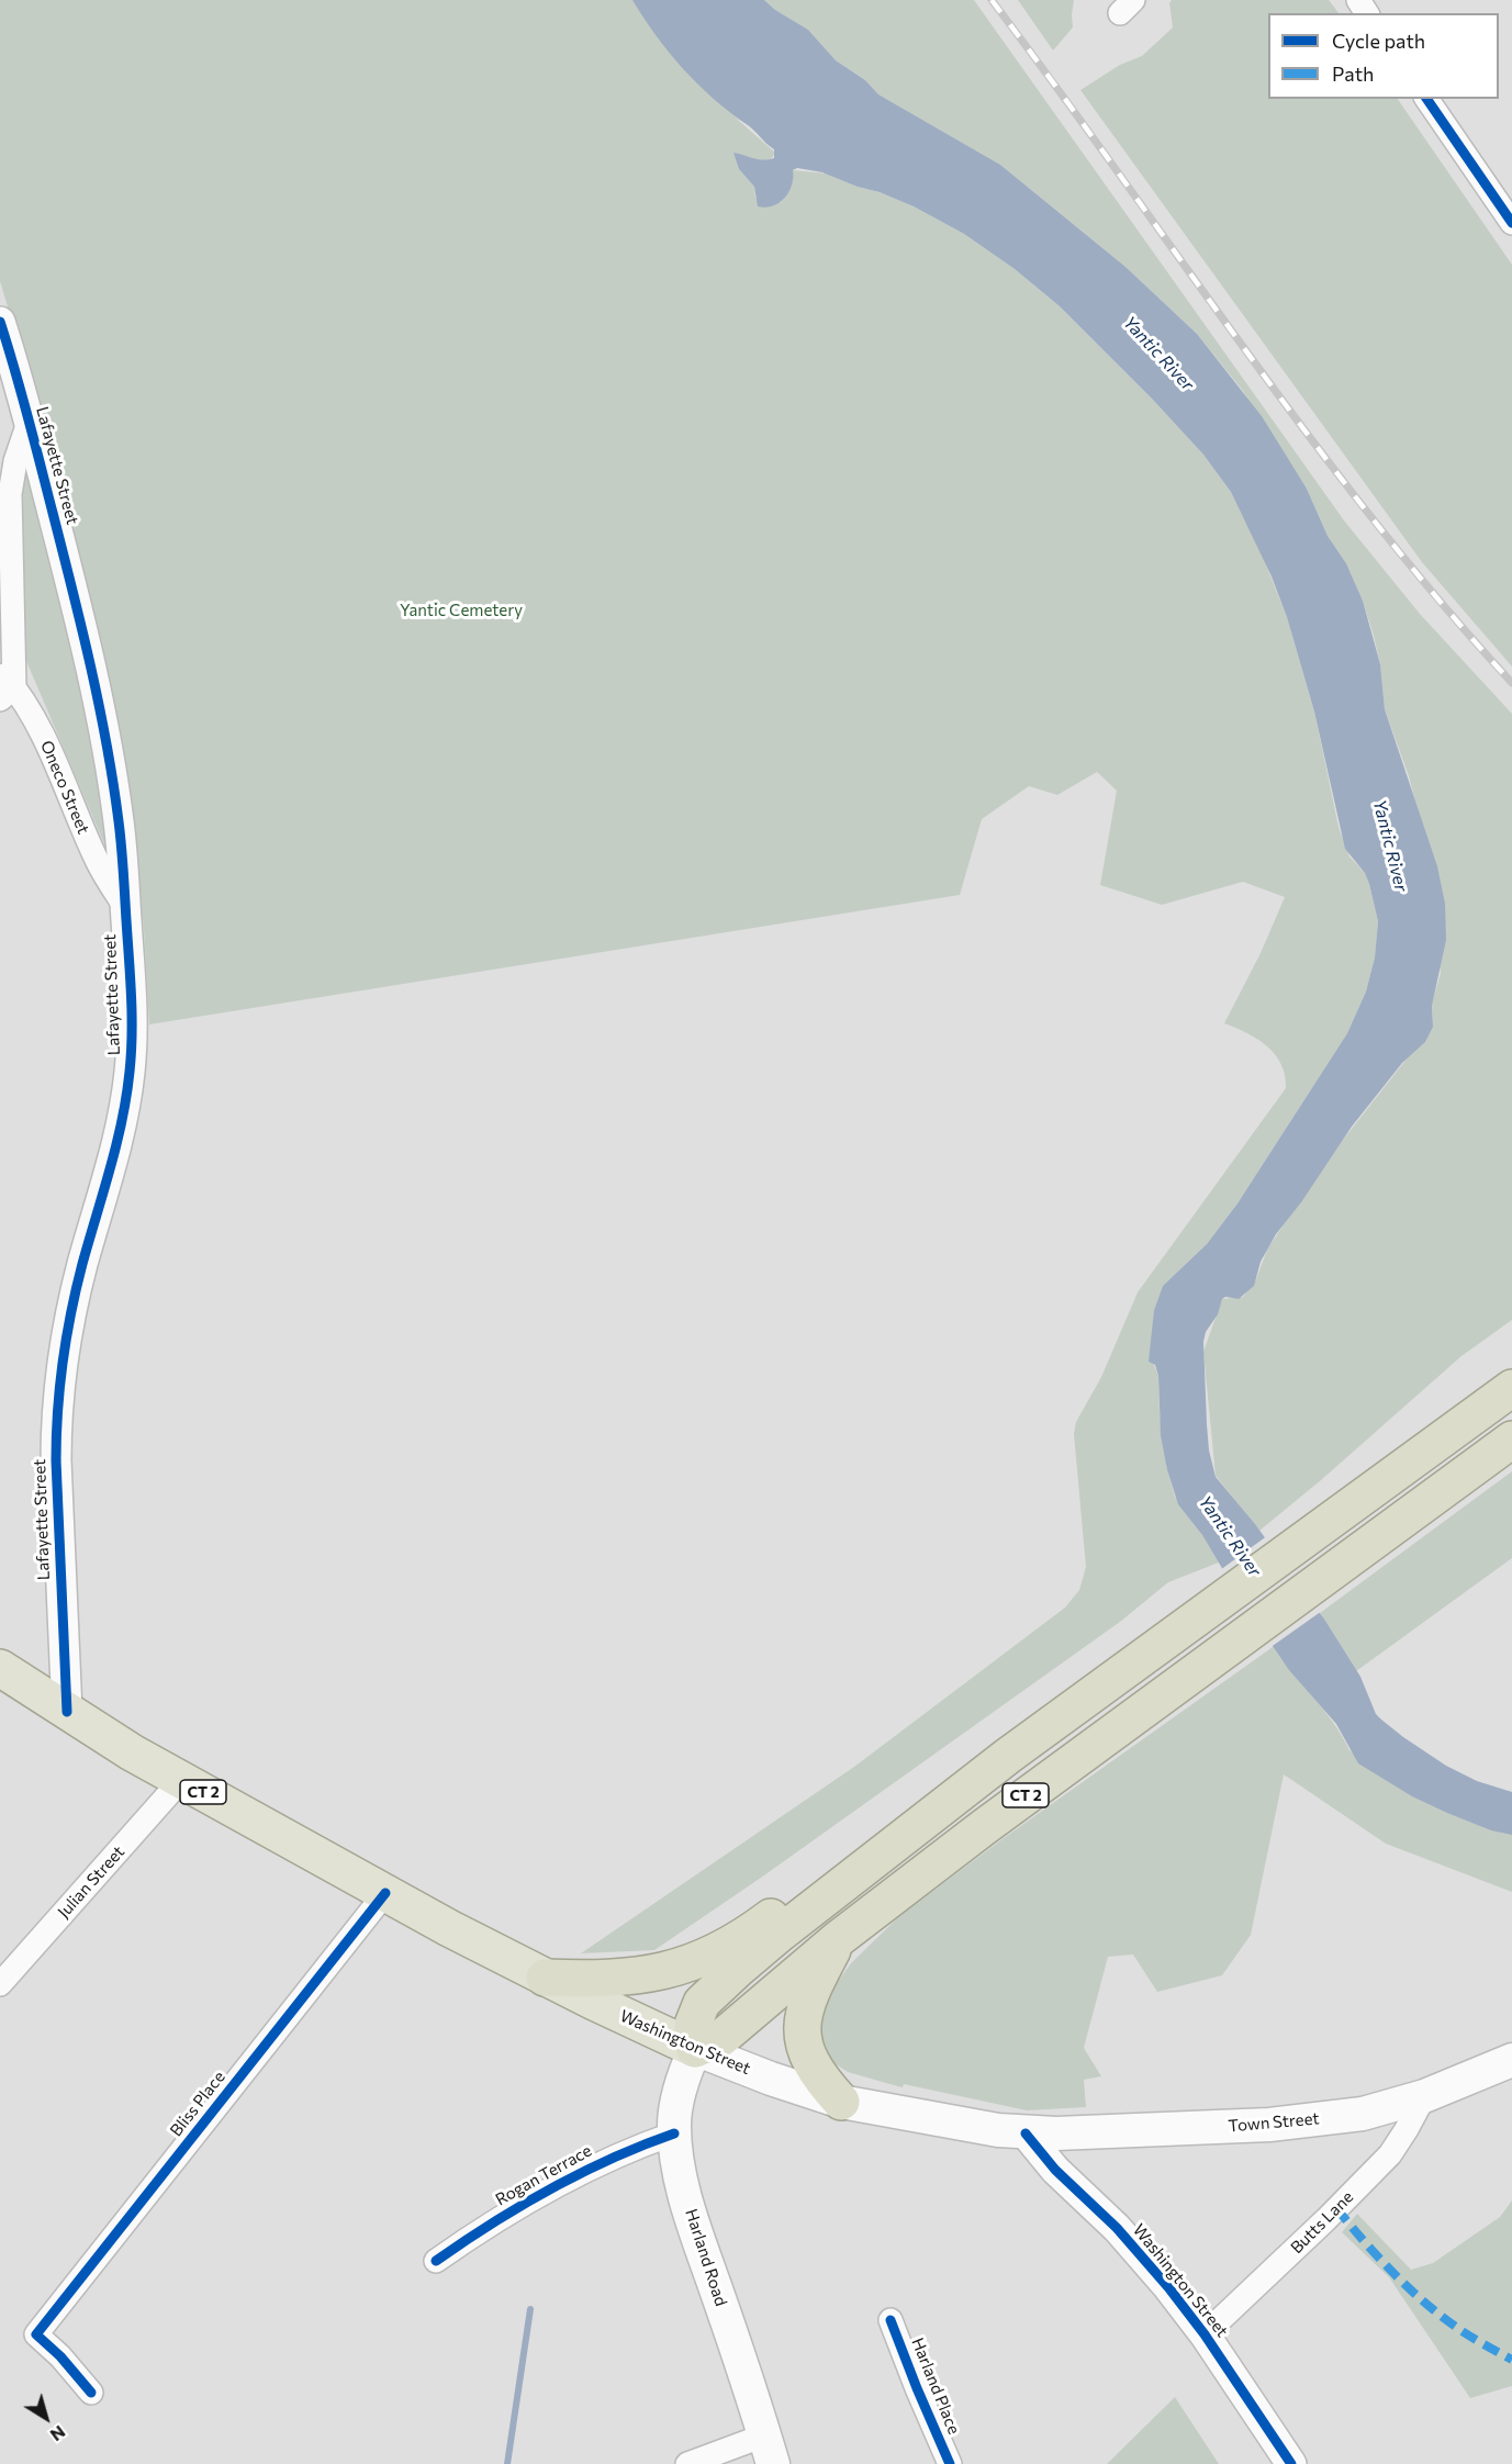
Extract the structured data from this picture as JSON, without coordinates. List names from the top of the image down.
{
  "streets": {
    "highway": ["CT 2", "Washington Street"],
    "main road": ["Town Street", "Harland Road"],
    "street": [
      "Lafayette Street",
      "Oneco Street",
      "Julian Street",
      "Bliss Place",
      "Rogan Terrace",
      "Butts Lane",
      "Harland Place"
    ]
  },
  "crossings": [
    ["Lafayette Street", "Oneco Street"],
    ["Lafayette Street", "Washington Street"],
    ["CT 2", "Washington Street"],
    ["CT 2", "Harland Road"],
    ["Julian Street", "Washington Street"],
    ["Washington Street", "Bliss Place"],
    ["Washington Street", "Town Street"],
    ["Washington Street", "Butts Lane"],
    ["Washington Street", "Harland Road"],
    ["Town Street", "Butts Lane"],
    ["Rogan Terrace", "Harland Road"]
  ],
  "water": ["Yantic River"],
  "parks": ["Yantic Cemetery"],
  "legend": ["Cycle path", "Path"],
  "north": "bottom right"
}
